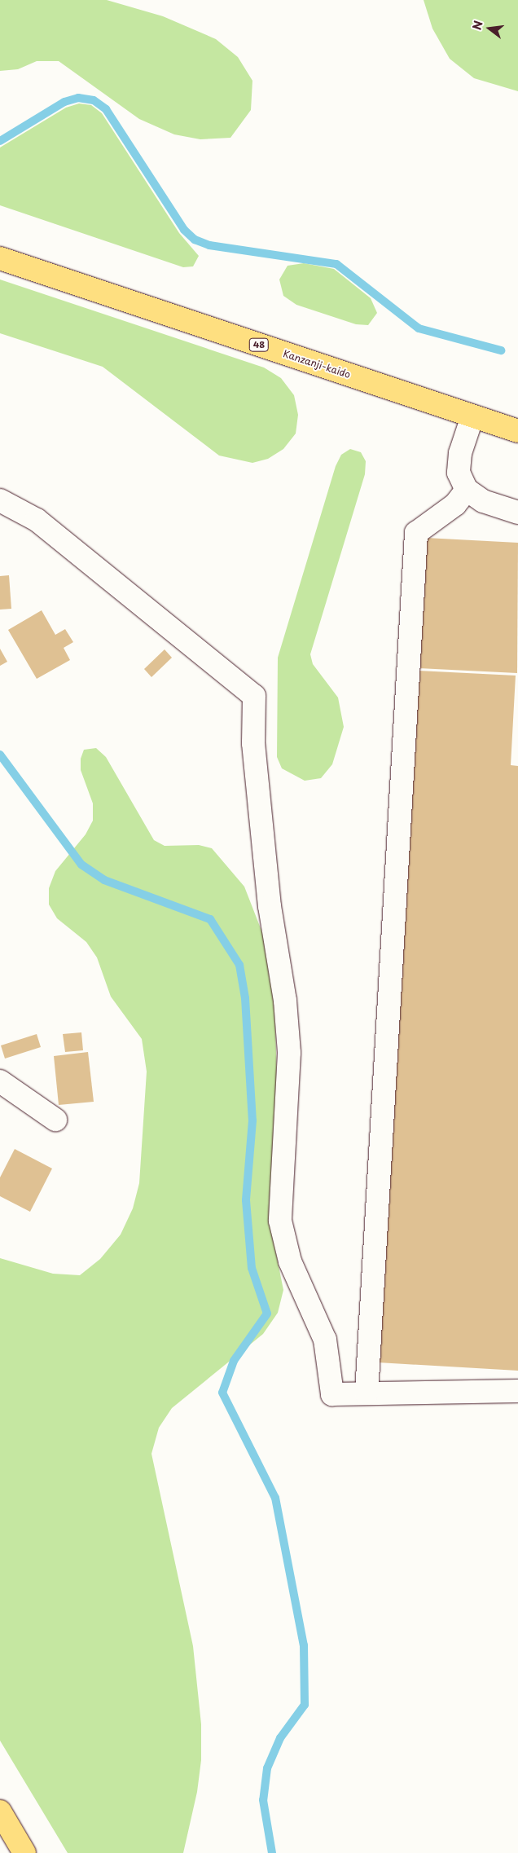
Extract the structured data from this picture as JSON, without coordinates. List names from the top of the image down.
{
  "streets": {
    "main road": ["48", "Kanzanji-kaido"]
  },
  "north": "left"
}
